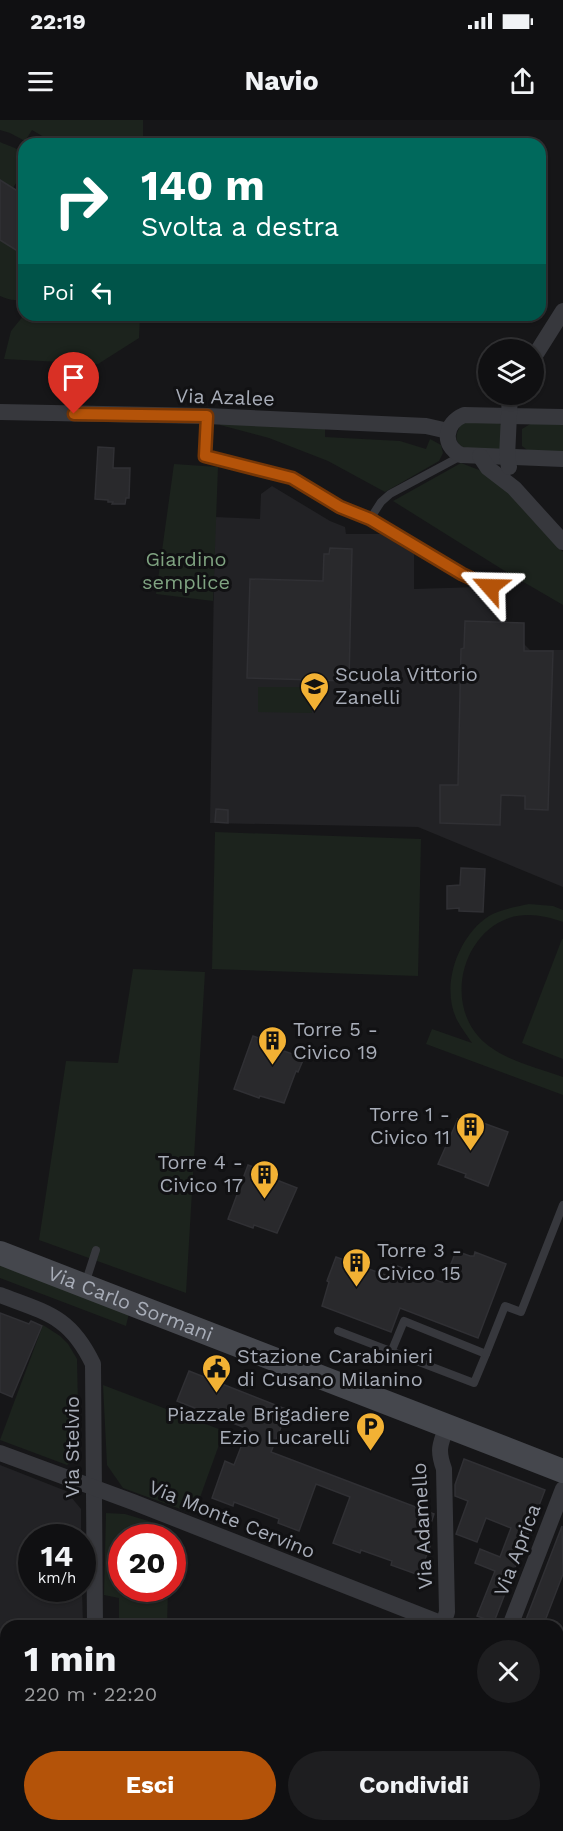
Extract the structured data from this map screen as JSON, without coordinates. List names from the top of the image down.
{
  "streets": {
    "main road": ["Via Carlo Sormani"],
    "street": [
      "Via Azalee",
      "Via Stelvio",
      "Via Monte Cervino",
      "Via Adamello",
      "Via Aprica"
    ]
  },
  "crossings": [
    ["Via Carlo Sormani", "Via Stelvio"],
    ["Via Carlo Sormani", "Via Adamello"],
    ["Via Stelvio", "Via Monte Cervino"]
  ],
  "parks": ["Giardino semplice"],
  "places": {
    "school or university": ["Scuola Vittorio Zanelli"],
    "building": [
      "Torre 5 - Civico 19",
      "Torre 1 - Civico 11",
      "Torre 4 - Civico 17",
      "Torre 3 - Civico 15"
    ],
    "public building": ["Stazione Carabinieri di Cusano Milanino"],
    "parking": ["Piazzale Brigadiere Ezio Lucarelli"]
  },
  "page": {
    "status": "22:19",
    "header": "Navio",
    "turn": ["140 m", "Svolta a destra"],
    "then": "Poi",
    "speed": "14 km/h",
    "limit": "20",
    "heading": ["1 min", "220 m · 22:20"],
    "buttons": ["Esci", "Condividi"]
  }
}
